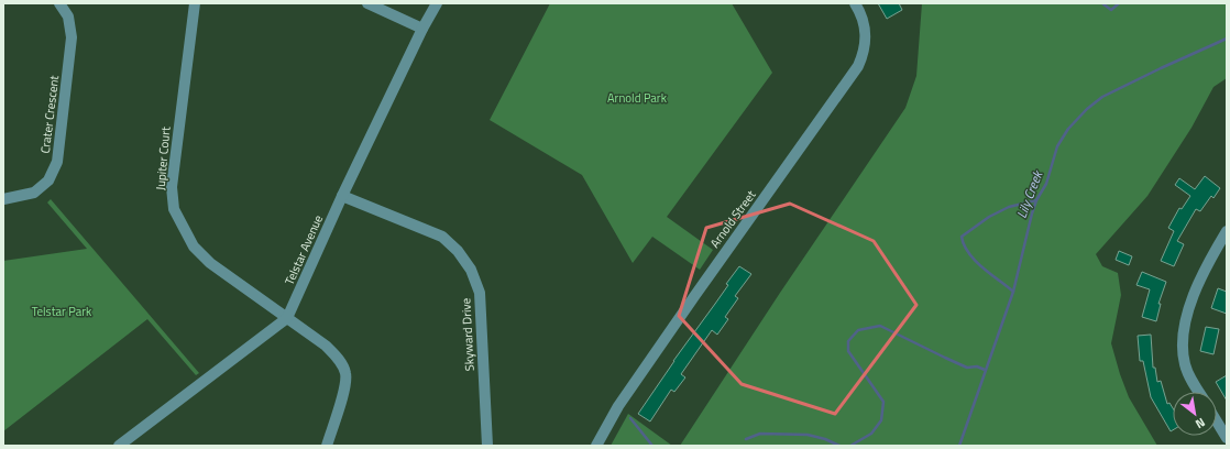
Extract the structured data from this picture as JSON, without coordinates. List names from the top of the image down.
{
  "streets": {
    "street": [
      "Crater Crescent",
      "Jupiter Court",
      "Arnold Street",
      "Telstar Avenue",
      "Skyward Drive"
    ]
  },
  "crossings": [
    ["Jupiter Court", "Telstar Avenue"],
    ["Telstar Avenue", "Skyward Drive"]
  ],
  "water": ["Lily Creek"],
  "parks": ["Arnold Park", "Telstar Park"],
  "north": "bottom right"
}
